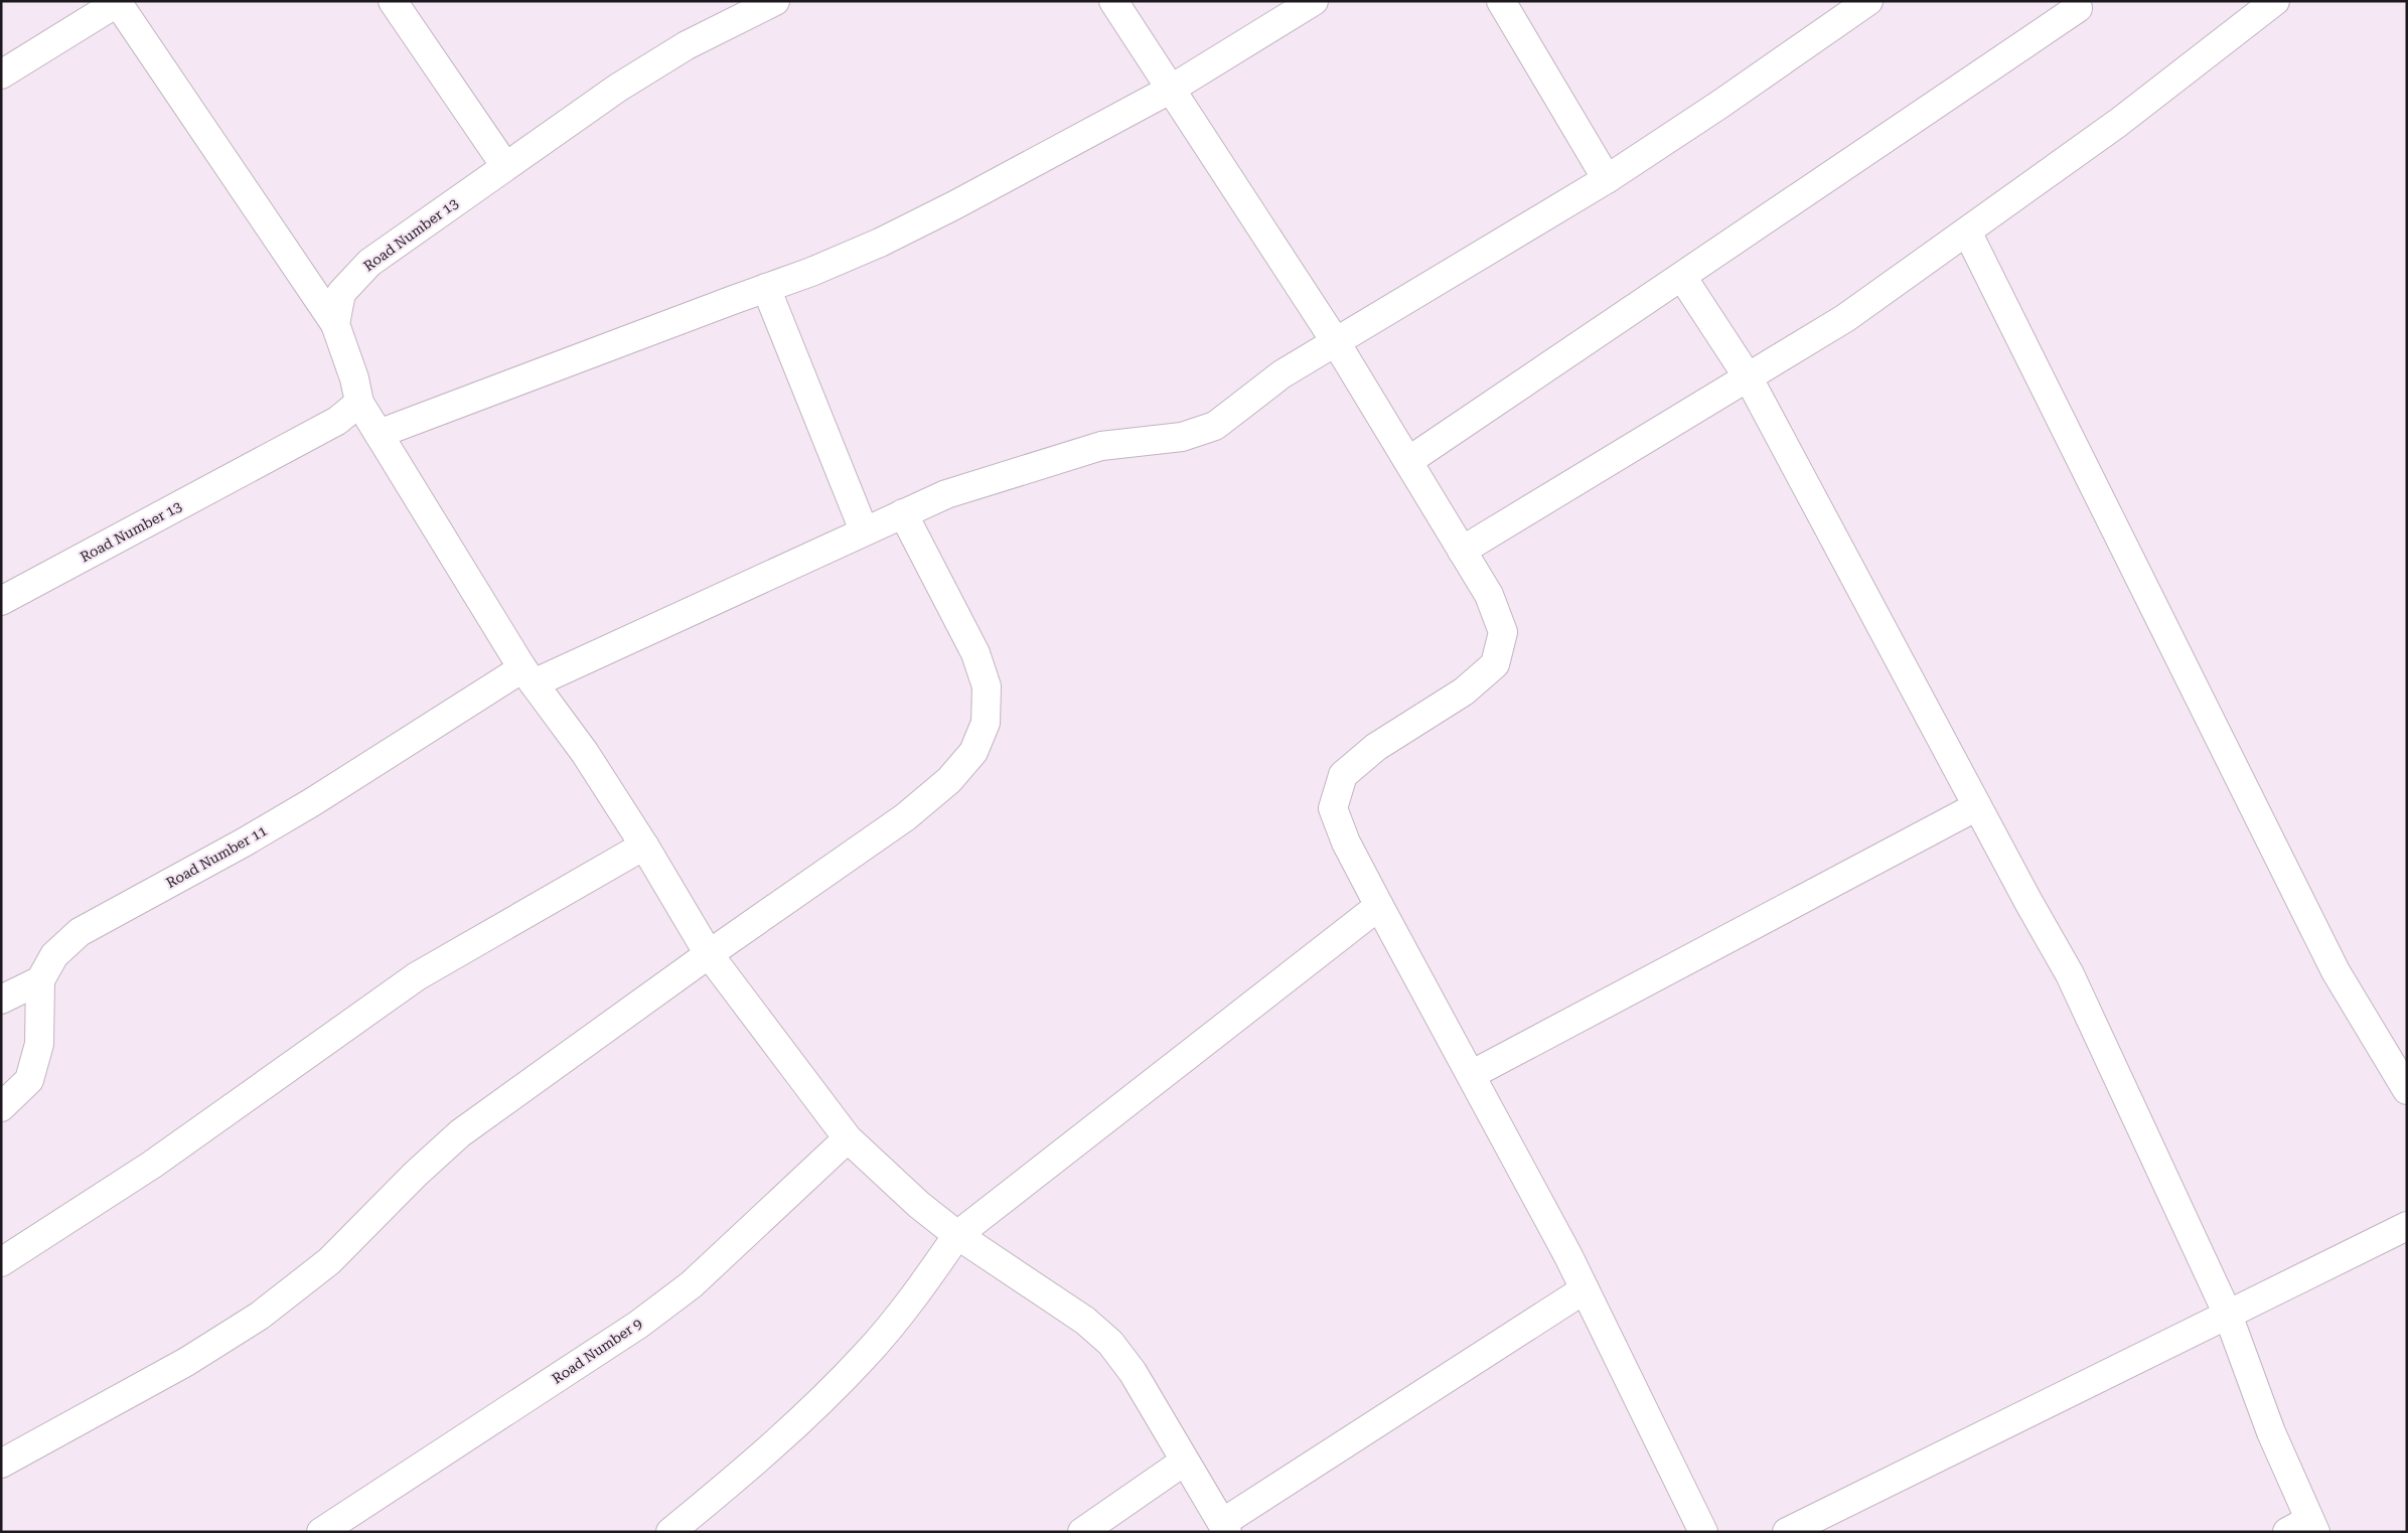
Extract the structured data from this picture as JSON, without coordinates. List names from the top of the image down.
{
  "streets": {
    "street": ["Road Number 13", "Road Number 11", "Road Number 9"]
  }
}
